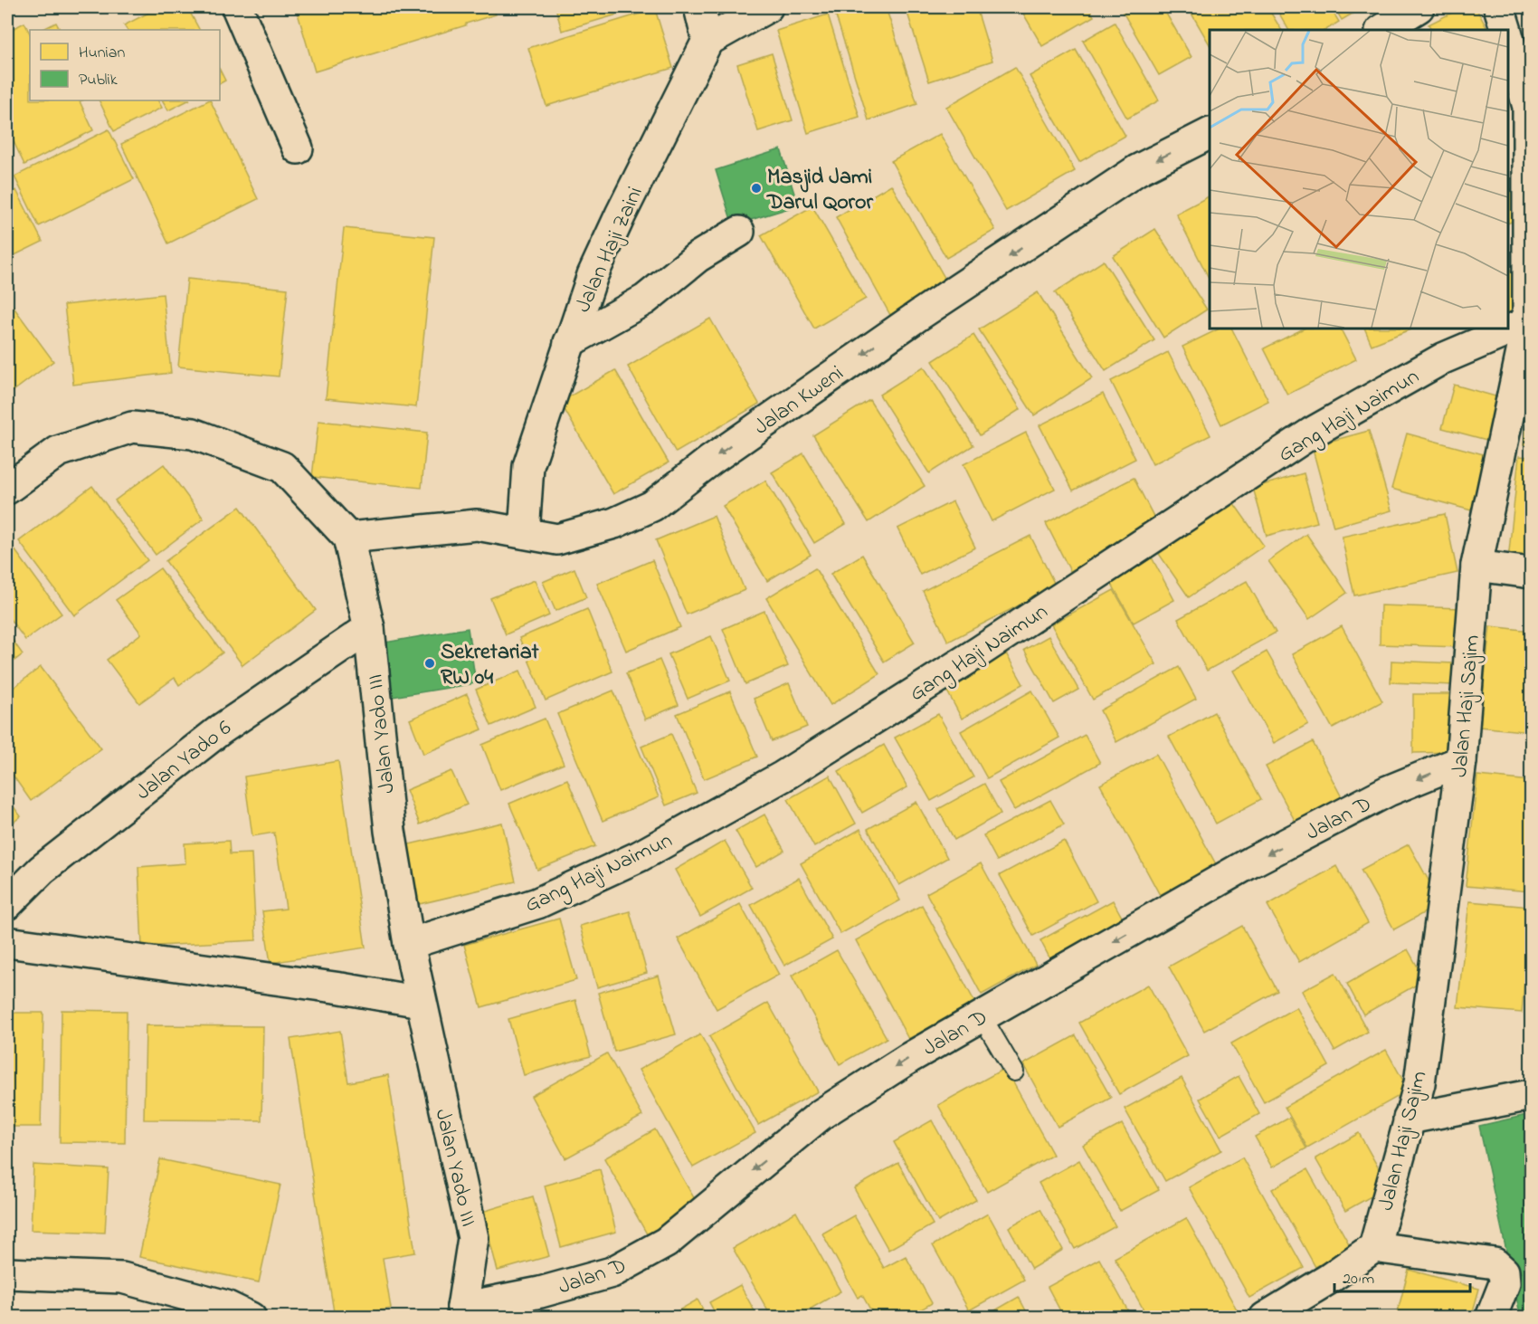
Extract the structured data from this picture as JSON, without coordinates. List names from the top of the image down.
{
  "streets": {
    "street": [
      "Jalan Haji Zaini",
      "Jalan Kweni",
      "Gang Haji Naimun",
      "Jalan Haji Sajim",
      "Jalan Yado III",
      "Jalan Yado 6",
      "Jalan D"
    ]
  },
  "crossings": [
    ["Jalan Haji Zaini", "Jalan Kweni"],
    ["Jalan Kweni", "Jalan Yado III"],
    ["Gang Haji Naimun", "Jalan Haji Sajim"],
    ["Gang Haji Naimun", "Jalan Yado III"],
    ["Jalan Haji Sajim", "Jalan D"],
    ["Jalan Yado III", "Jalan Yado 6"],
    ["Jalan Yado III", "Jalan D"]
  ],
  "one_way": ["Jalan Kweni", "Jalan D"],
  "places": ["Masjid Jami Darul Qoror", "Sekretariat RW 04"],
  "legend": ["Hunian", "Publik"],
  "scale_bar": "20 m"
}
